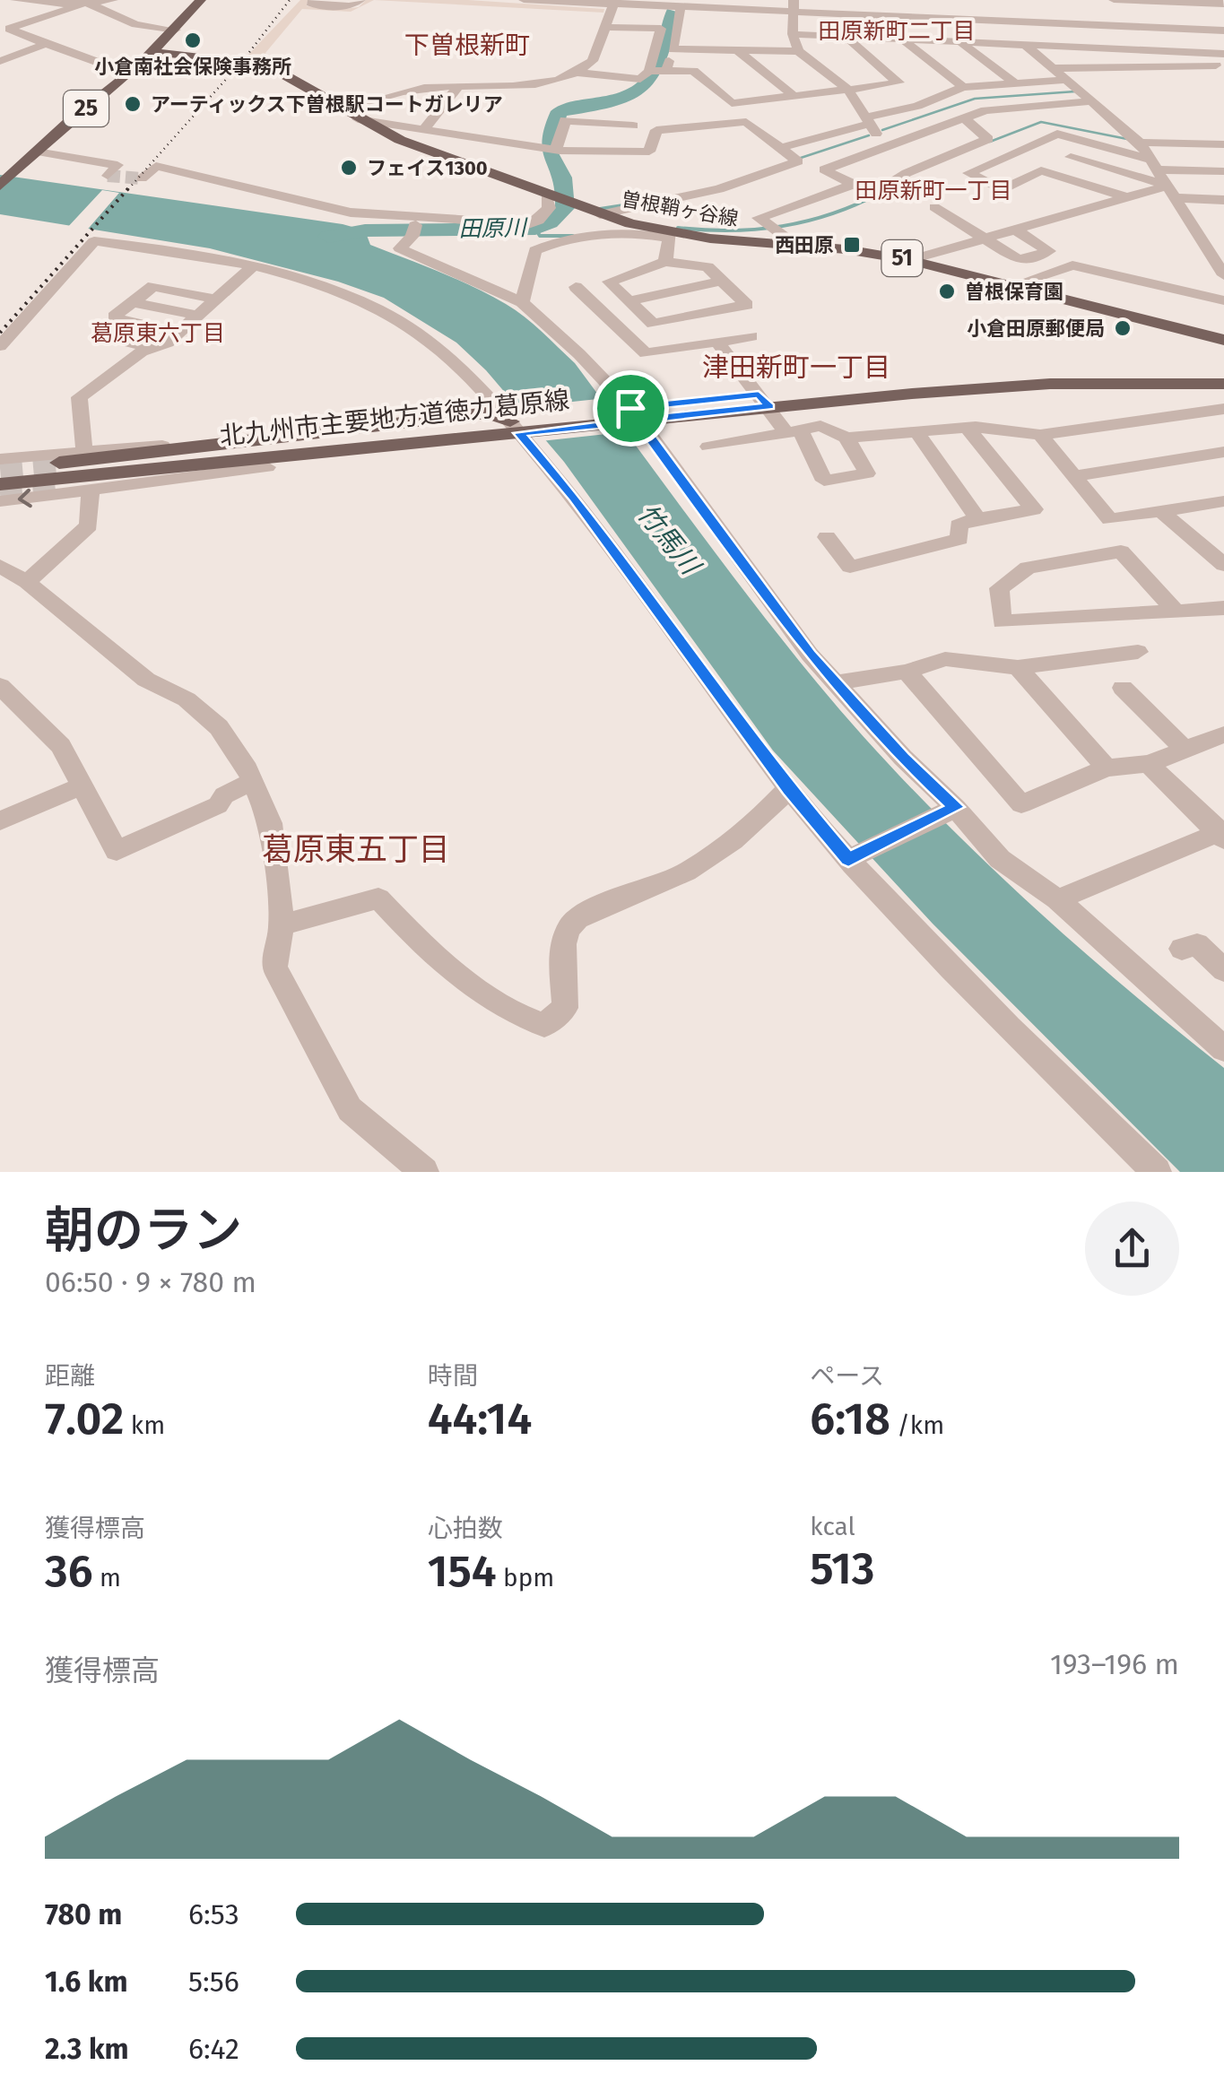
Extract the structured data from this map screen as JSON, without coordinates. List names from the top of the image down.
{
  "streets": {
    "main road": [
      "25",
      "曽根鞘ヶ谷線",
      "51",
      "北九州市主要地方道徳力葛原線"
    ]
  },
  "crossings": [
    ["25", "曽根鞘ヶ谷線"]
  ],
  "districts": [
    "田原新町二丁目",
    "下曽根新町",
    "田原新町一丁目",
    "葛原東六丁目",
    "津田新町一丁目",
    "葛原東五丁目"
  ],
  "water": ["田原川", "竹馬川"],
  "places": {
    "other": [
      "小倉南社会保険事務所",
      "アーティックス下曽根駅コートガレリア",
      "フェイス1300",
      "曽根保育園",
      "小倉田原郵便局"
    ],
    "transit": ["西田原"]
  },
  "page": {
    "heading": ["朝のラン", "06:50 · 9 × 780 m"],
    "stats": [
      ["距離", "7.02 km"],
      ["時間", "44:14"],
      ["ペース", "6:18 /km"],
      ["獲得標高", "36 m"],
      ["心拍数", "154 bpm"],
      ["kcal", "513"]
    ],
    "chart": ["獲得標高", "193–196 m"],
    "list": [
      {
        "name": "780 m",
        "note": "6:53"
      },
      {
        "name": "1.6 km",
        "note": "5:56"
      },
      {
        "name": "2.3 km",
        "note": "6:42"
      }
    ]
  }
}
